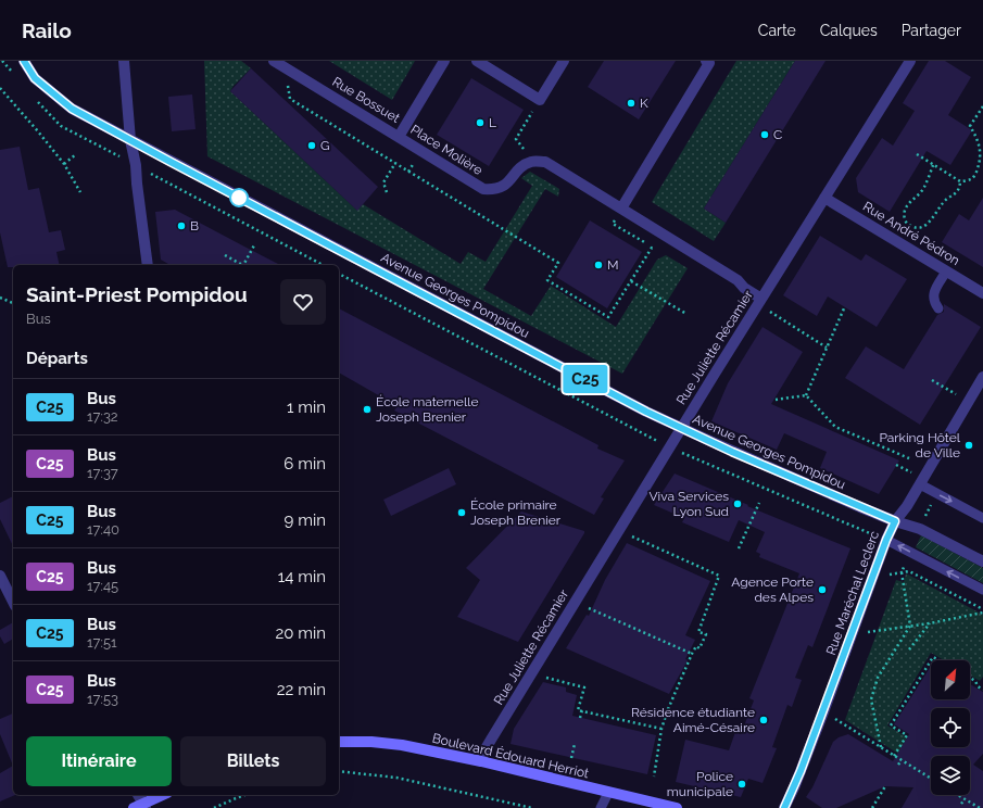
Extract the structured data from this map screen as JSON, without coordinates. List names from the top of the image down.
{
  "streets": {
    "main road": ["Boulevard Édouard Herriot"],
    "street": [
      "Rue Bossuet",
      "Place Molière",
      "Rue André Pédron",
      "Avenue Georges Pompidou",
      "Rue Juliette Récamier",
      "Rue Maréchal Leclerc"
    ]
  },
  "crossings": [
    ["Rue Bossuet", "Place Molière"],
    ["Rue André Pédron", "Rue Juliette Récamier"],
    ["Avenue Georges Pompidou", "Rue Juliette Récamier"],
    ["Avenue Georges Pompidou", "Rue Maréchal Leclerc"],
    ["Rue Juliette Récamier", "Boulevard Édouard Herriot"]
  ],
  "places": [
    "K",
    "L",
    "C",
    "G",
    "B",
    "M",
    "École maternelle Joseph Brenier",
    "Parking Hôtel de Ville",
    "Viva Services Lyon Sud",
    "École primaire Joseph Brenier",
    "Agence Porte des Alpes",
    "Résidence étudiante Aimé-Césaire",
    "Police municipale"
  ],
  "lines": ["bus line C25"],
  "north": "top right",
  "page": {
    "header": "Railo",
    "nav": ["Carte", "Calques", "Partager"],
    "on_map": "C25",
    "heading": [
      ["Saint-Priest Pompidou", "Bus"],
      "Départs"
    ],
    "list": [
      {
        "mark": "C25",
        "name": "Bus",
        "note": "17:32",
        "value": "1 min"
      },
      {
        "mark": "C25",
        "name": "Bus",
        "note": "17:37",
        "value": "6 min"
      },
      {
        "mark": "C25",
        "name": "Bus",
        "note": "17:40",
        "value": "9 min"
      },
      {
        "mark": "C25",
        "name": "Bus",
        "note": "17:45",
        "value": "14 min"
      },
      {
        "mark": "C25",
        "name": "Bus",
        "note": "17:51",
        "value": "20 min"
      },
      {
        "mark": "C25",
        "name": "Bus",
        "note": "17:53",
        "value": "22 min"
      }
    ],
    "buttons": ["Itinéraire", "Billets"]
  }
}
